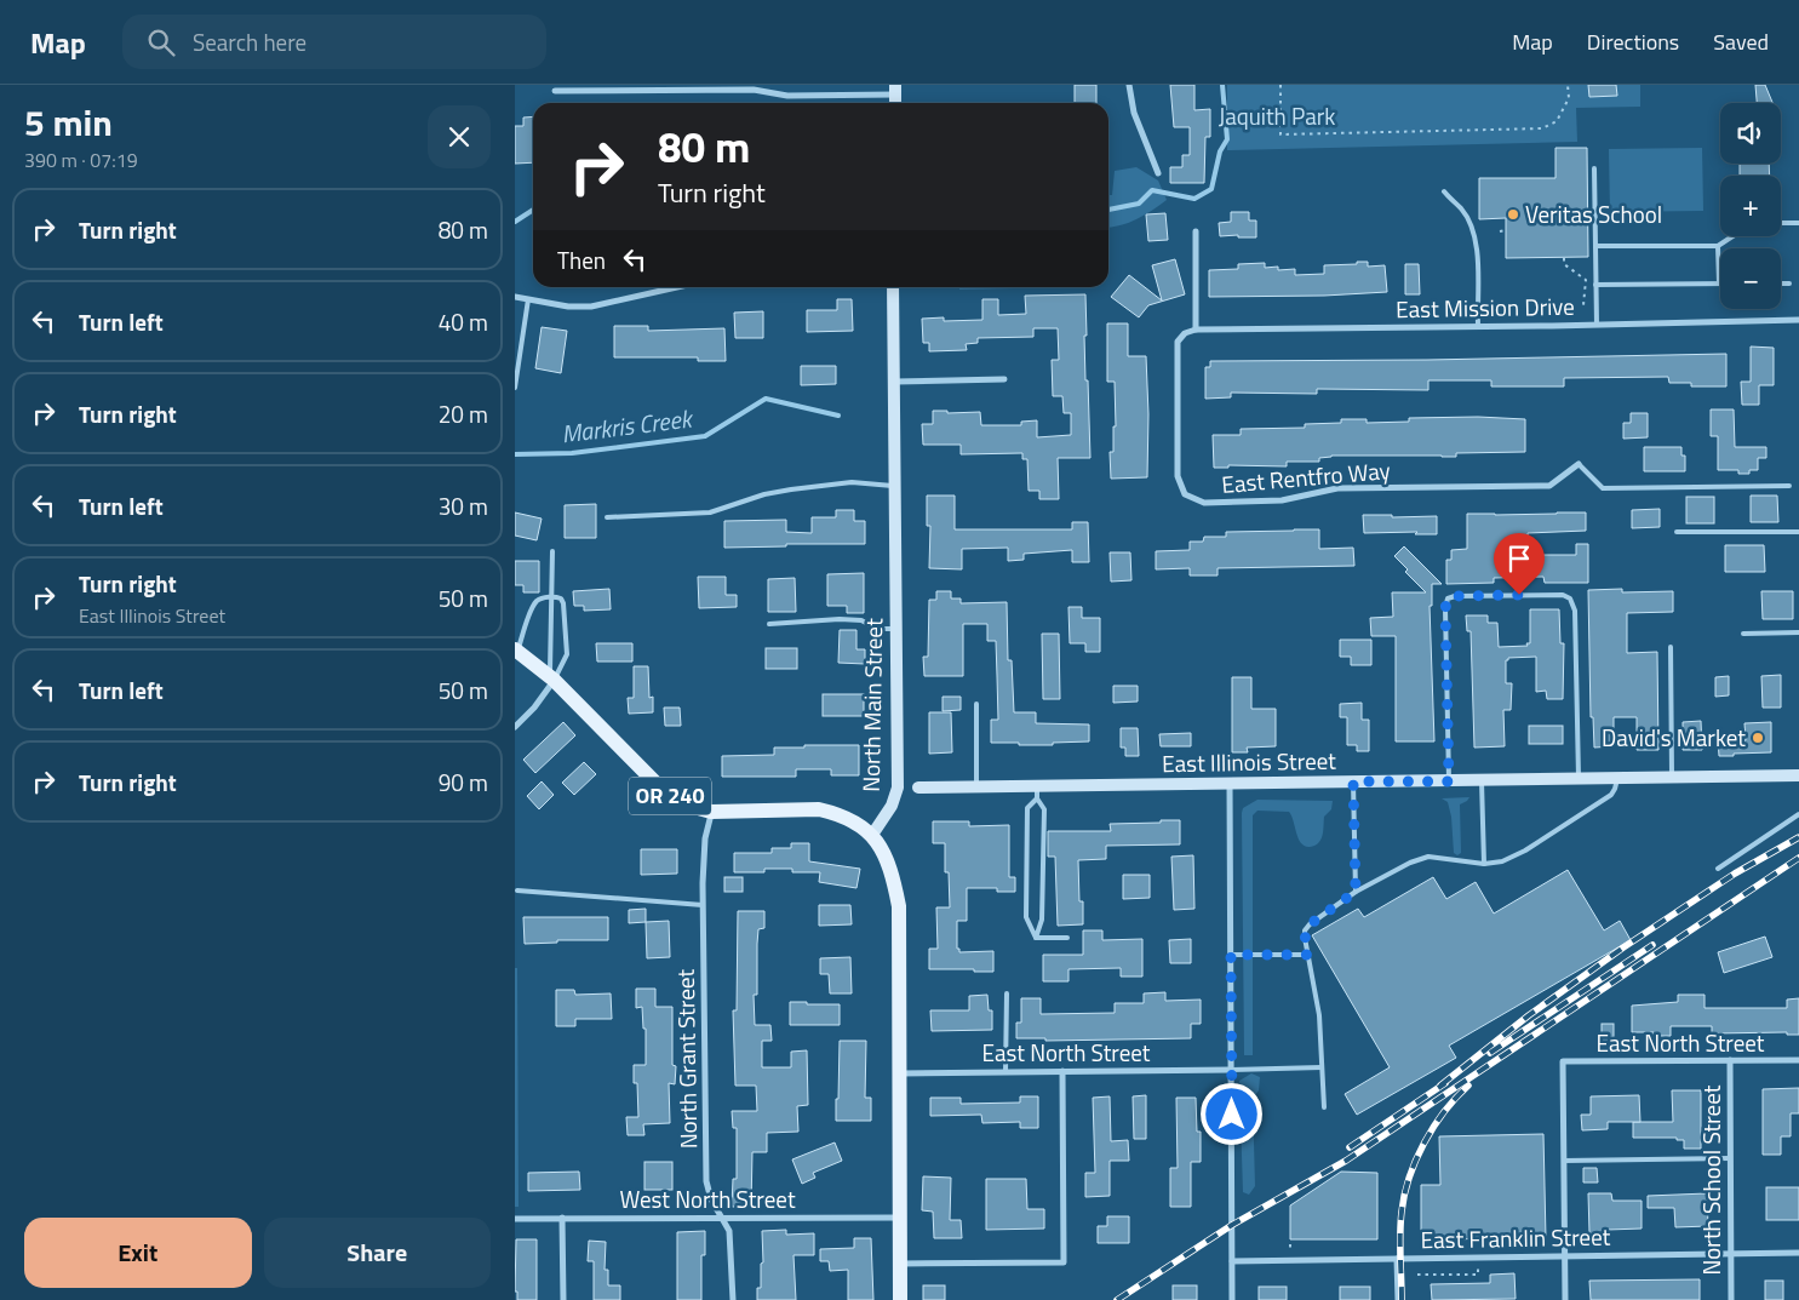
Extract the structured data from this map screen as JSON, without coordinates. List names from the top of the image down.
{
  "streets": {
    "main road": ["OR 240"],
    "street": [
      "East Mission Drive",
      "East Rentfro Way",
      "North Main Street",
      "East Illinois Street",
      "East North Street",
      "North Grant Street",
      "North School Street",
      "West North Street",
      "East Franklin Street"
    ]
  },
  "crossings": [
    ["East Mission Drive", "East Rentfro Way"],
    ["North Main Street", "OR 240"],
    ["OR 240", "East North Street"],
    ["OR 240", "North Grant Street"],
    ["OR 240", "West North Street"],
    ["East North Street", "North School Street"],
    ["North Grant Street", "West North Street"],
    ["North School Street", "East Franklin Street"]
  ],
  "water": ["Markris Creek"],
  "parks": ["Jaquith Park"],
  "places": ["Veritas School", "David's Market"],
  "page": {
    "header": "Map",
    "search": "Search here",
    "nav": ["Map", "Directions", "Saved"],
    "heading": ["5 min", "390 m · 07:19"],
    "map_buttons": ["+", "−"],
    "turn": ["80 m", "Turn right"],
    "list": [
      {
        "name": "Turn right",
        "value": "80 m"
      },
      {
        "name": "Turn left",
        "value": "40 m"
      },
      {
        "name": "Turn right",
        "value": "20 m"
      },
      {
        "name": "Turn left",
        "value": "30 m"
      },
      {
        "name": "Turn right",
        "note": "East Illinois Street",
        "value": "50 m"
      },
      {
        "name": "Turn left",
        "value": "50 m"
      },
      {
        "name": "Turn right",
        "value": "90 m"
      }
    ],
    "then": "Then",
    "buttons": ["Exit", "Share"]
  }
}
